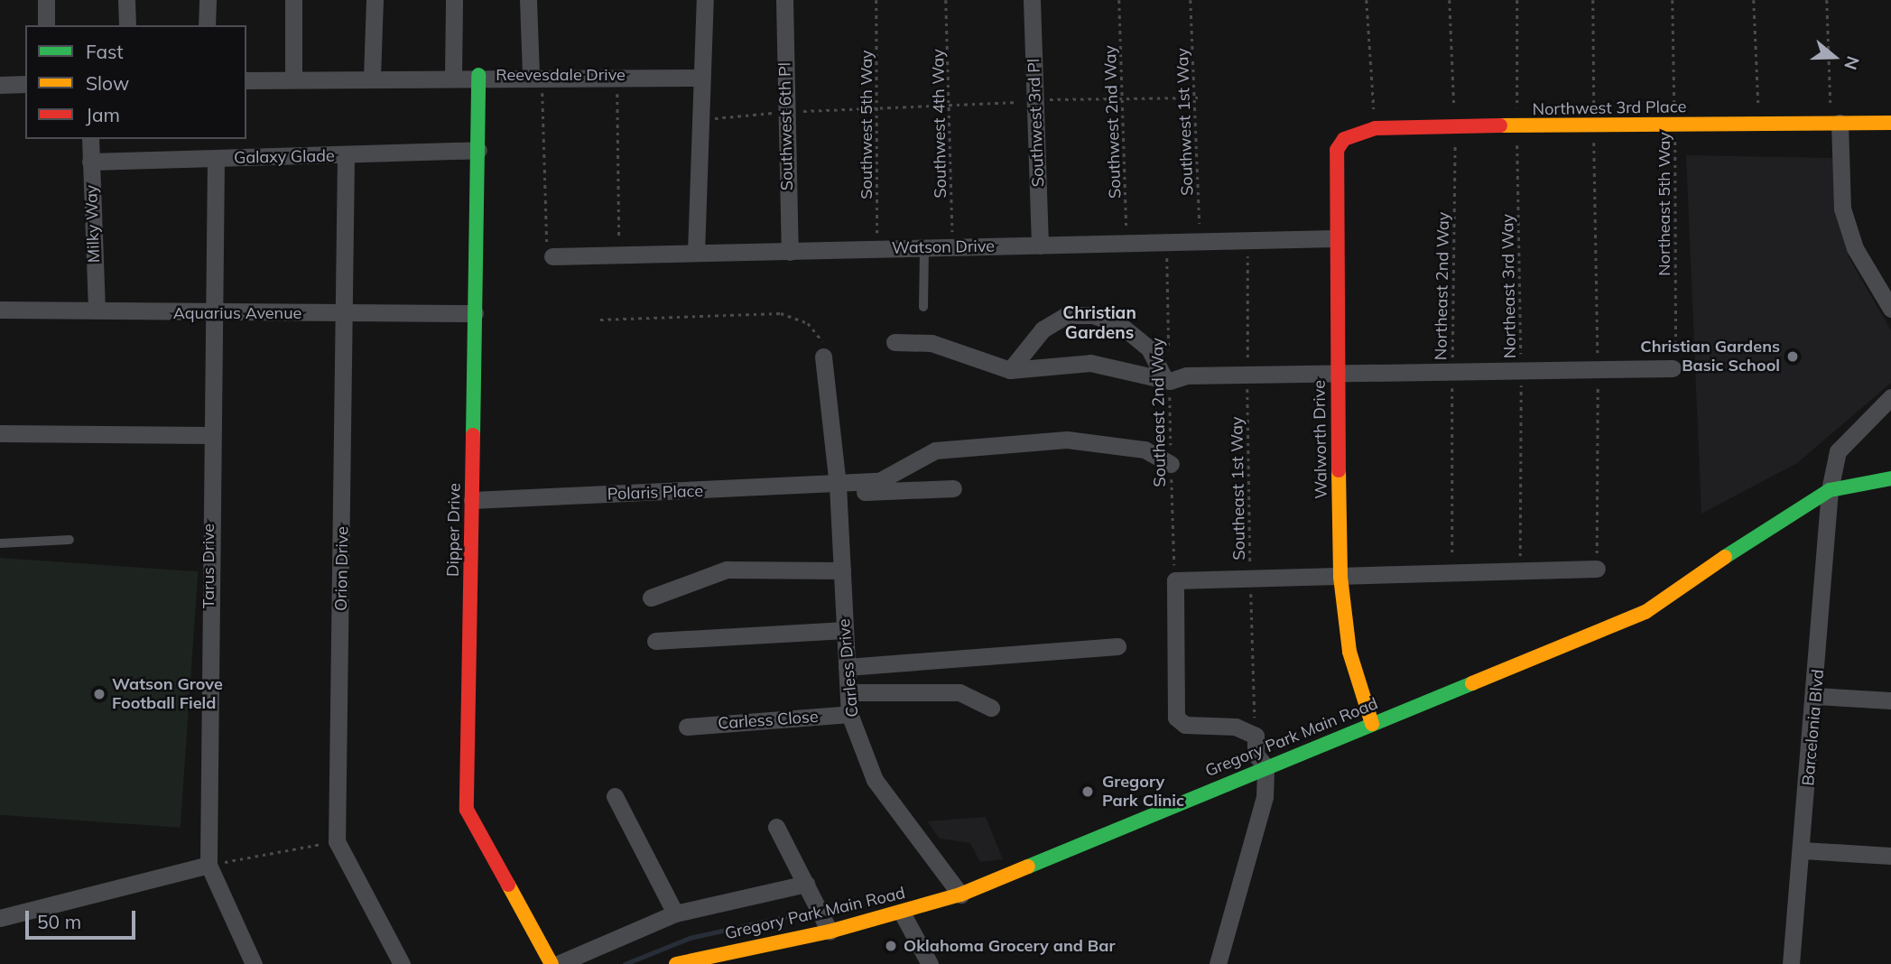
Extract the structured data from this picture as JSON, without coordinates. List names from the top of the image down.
{
  "streets": {
    "street": [
      "Reevesdale Drive",
      "Northwest 3rd Place",
      "Southwest 3rd Pl",
      "Southwest 6th Pl",
      "Galaxy Glade",
      "Milky Way",
      "Watson Drive",
      "Aquarius Avenue",
      "Walworth Drive",
      "Polaris Place",
      "Dipper Drive",
      "Tarus Drive",
      "Orion Drive",
      "Carless Drive",
      "Carless Close",
      "Barcelonia Blvd",
      "Gregory Park Main Road"
    ],
    "path": [
      "Southwest 2nd Way",
      "Southwest 1st Way",
      "Southwest 4th Way",
      "Southwest 5th Way",
      "Northeast 5th Way",
      "Northeast 2nd Way",
      "Northeast 3rd Way",
      "Southeast 2nd Way",
      "Southeast 1st Way"
    ]
  },
  "crossings": [
    ["Reevesdale Drive", "Dipper Drive"],
    ["Northwest 3rd Place", "Northeast 5th Way"],
    ["Northwest 3rd Place", "Northeast 2nd Way"],
    ["Northwest 3rd Place", "Northeast 3rd Way"],
    ["Northwest 3rd Place", "Walworth Drive"],
    ["Southwest 2nd Way", "Watson Drive"],
    ["Southwest 1st Way", "Watson Drive"],
    ["Southwest 3rd Pl", "Watson Drive"],
    ["Southwest 4th Way", "Watson Drive"],
    ["Southwest 5th Way", "Watson Drive"],
    ["Southwest 6th Pl", "Watson Drive"],
    ["Galaxy Glade", "Milky Way"],
    ["Galaxy Glade", "Dipper Drive"],
    ["Galaxy Glade", "Tarus Drive"],
    ["Galaxy Glade", "Orion Drive"],
    ["Milky Way", "Aquarius Avenue"],
    ["Watson Drive", "Southeast 2nd Way"],
    ["Watson Drive", "Walworth Drive"],
    ["Watson Drive", "Southeast 1st Way"],
    ["Aquarius Avenue", "Dipper Drive"],
    ["Aquarius Avenue", "Tarus Drive"],
    ["Aquarius Avenue", "Orion Drive"],
    ["Walworth Drive", "Gregory Park Main Road"],
    ["Polaris Place", "Dipper Drive"],
    ["Polaris Place", "Carless Drive"],
    ["Carless Drive", "Carless Close"],
    ["Carless Drive", "Gregory Park Main Road"],
    ["Barcelonia Blvd", "Gregory Park Main Road"]
  ],
  "districts": ["Christian Gardens"],
  "places": [
    "Christian Gardens Basic School",
    "Watson Grove Football Field",
    "Gregory Park Clinic",
    "Oklahoma Grocery and Bar"
  ],
  "legend": ["Fast", "Slow", "Jam"],
  "scale_bar": "50 m",
  "north": "right"
}
